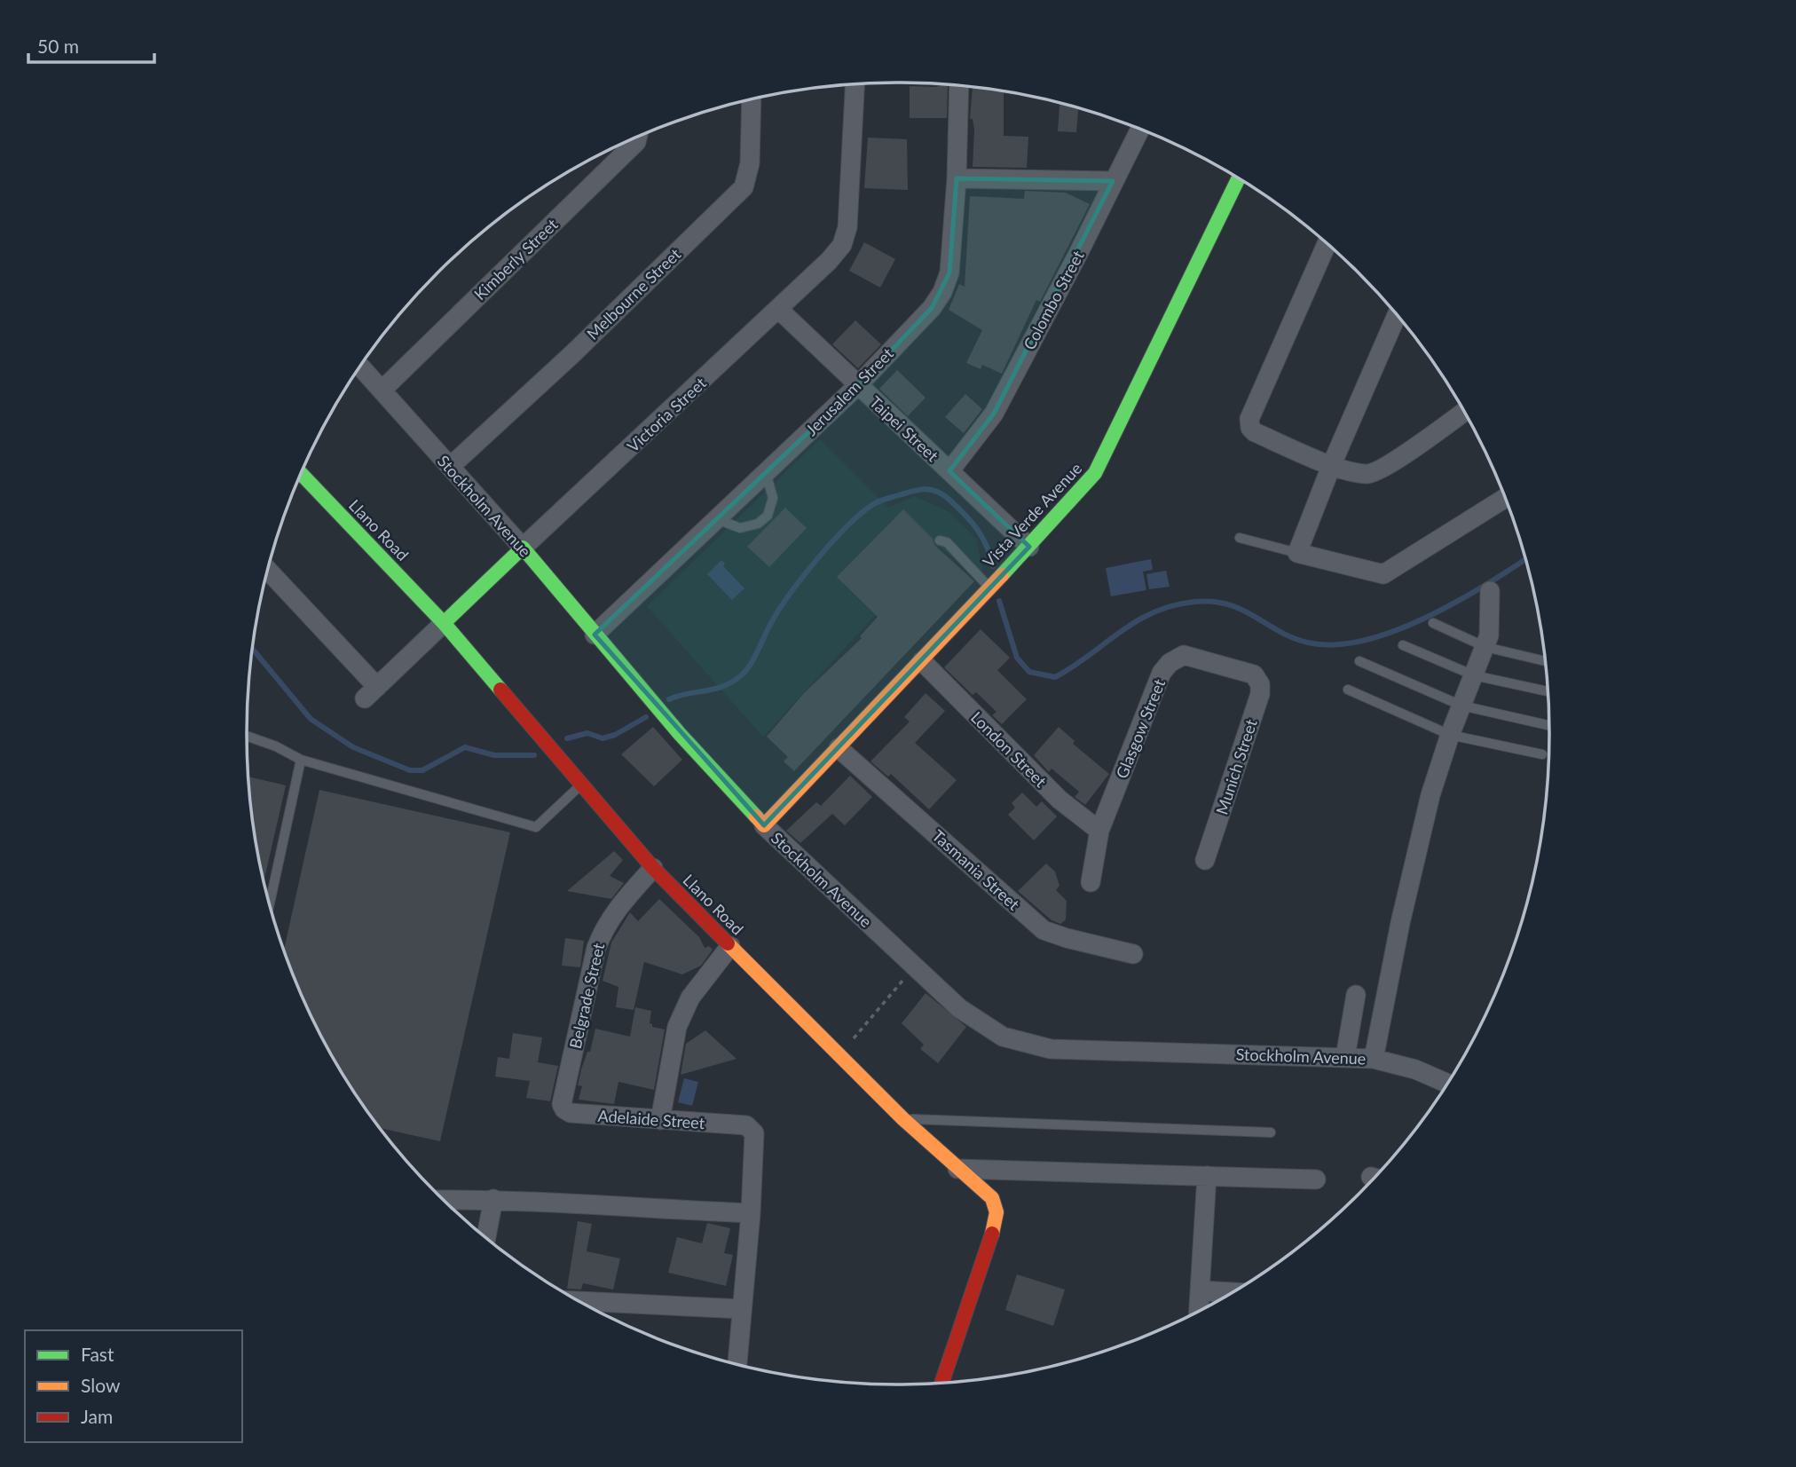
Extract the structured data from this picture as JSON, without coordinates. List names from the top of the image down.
{
  "streets": {
    "street": [
      "Kimberly Street",
      "Melbourne Street",
      "Colombo Street",
      "Jerusalem Street",
      "Victoria Street",
      "Taipei Street",
      "Stockholm Avenue",
      "Vista Verde Avenue",
      "Llano Road",
      "Glasgow Street",
      "London Street",
      "Munich Street",
      "Tasmania Street",
      "Belgrade Street",
      "Adelaide Street"
    ]
  },
  "crossings": [
    ["Kimberly Street", "Stockholm Avenue"],
    ["Melbourne Street", "Stockholm Avenue"],
    ["Colombo Street", "Taipei Street"],
    ["Jerusalem Street", "Taipei Street"],
    ["Jerusalem Street", "Stockholm Avenue"],
    ["Victoria Street", "Taipei Street"],
    ["Victoria Street", "Stockholm Avenue"],
    ["Victoria Street", "Llano Road"],
    ["Taipei Street", "Vista Verde Avenue"],
    ["Stockholm Avenue", "Vista Verde Avenue"],
    ["Vista Verde Avenue", "London Street"],
    ["Vista Verde Avenue", "Tasmania Street"],
    ["Llano Road", "Belgrade Street"],
    ["Glasgow Street", "London Street"],
    ["Glasgow Street", "Munich Street"],
    ["Belgrade Street", "Adelaide Street"]
  ],
  "legend": ["Fast", "Slow", "Jam"],
  "scale_bar": "50 m"
}
